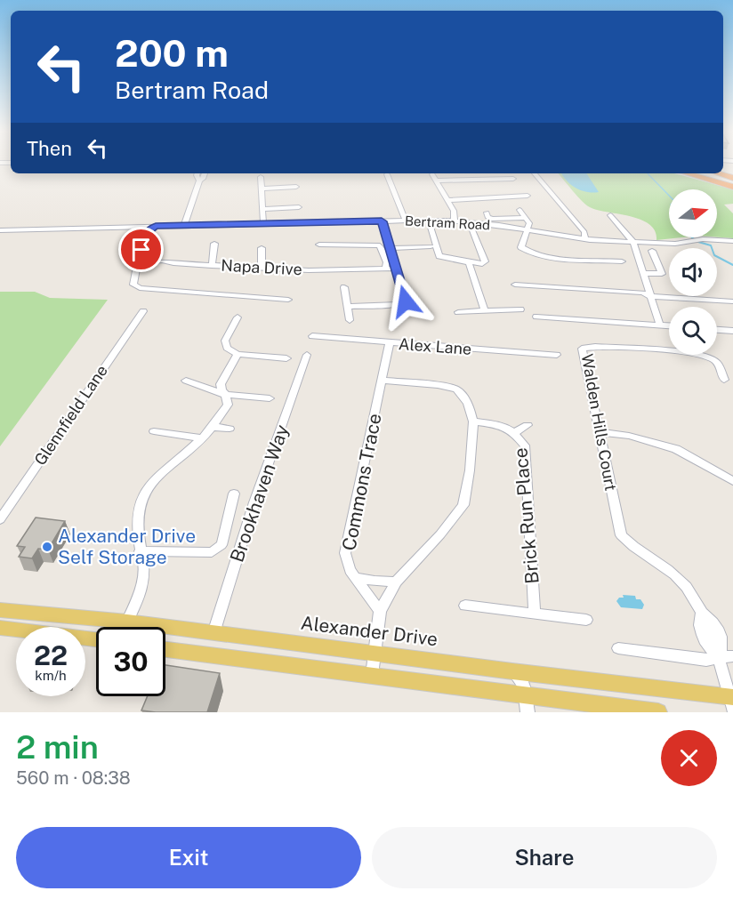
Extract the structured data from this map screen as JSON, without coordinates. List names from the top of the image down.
{
  "streets": {
    "main road": ["Alexander Drive"],
    "street": [
      "Bertram Road",
      "Napa Drive",
      "Alex Lane",
      "Glennfield Lane",
      "Walden Hills Court",
      "Commons Trace",
      "Brookhaven Way",
      "Brick Run Place"
    ]
  },
  "crossings": [
    ["Alex Lane", "Commons Trace"],
    ["Walden Hills Court", "Alexander Drive"],
    ["Brookhaven Way", "Alexander Drive"]
  ],
  "places": ["Alexander Drive Self Storage"],
  "north": "right",
  "page": {
    "turn": ["200 m", "Bertram Road"],
    "then": "Then",
    "speed": "22 km/h",
    "limit": "30",
    "heading": ["2 min", "560 m · 08:38"],
    "buttons": ["Exit", "Share"]
  }
}
